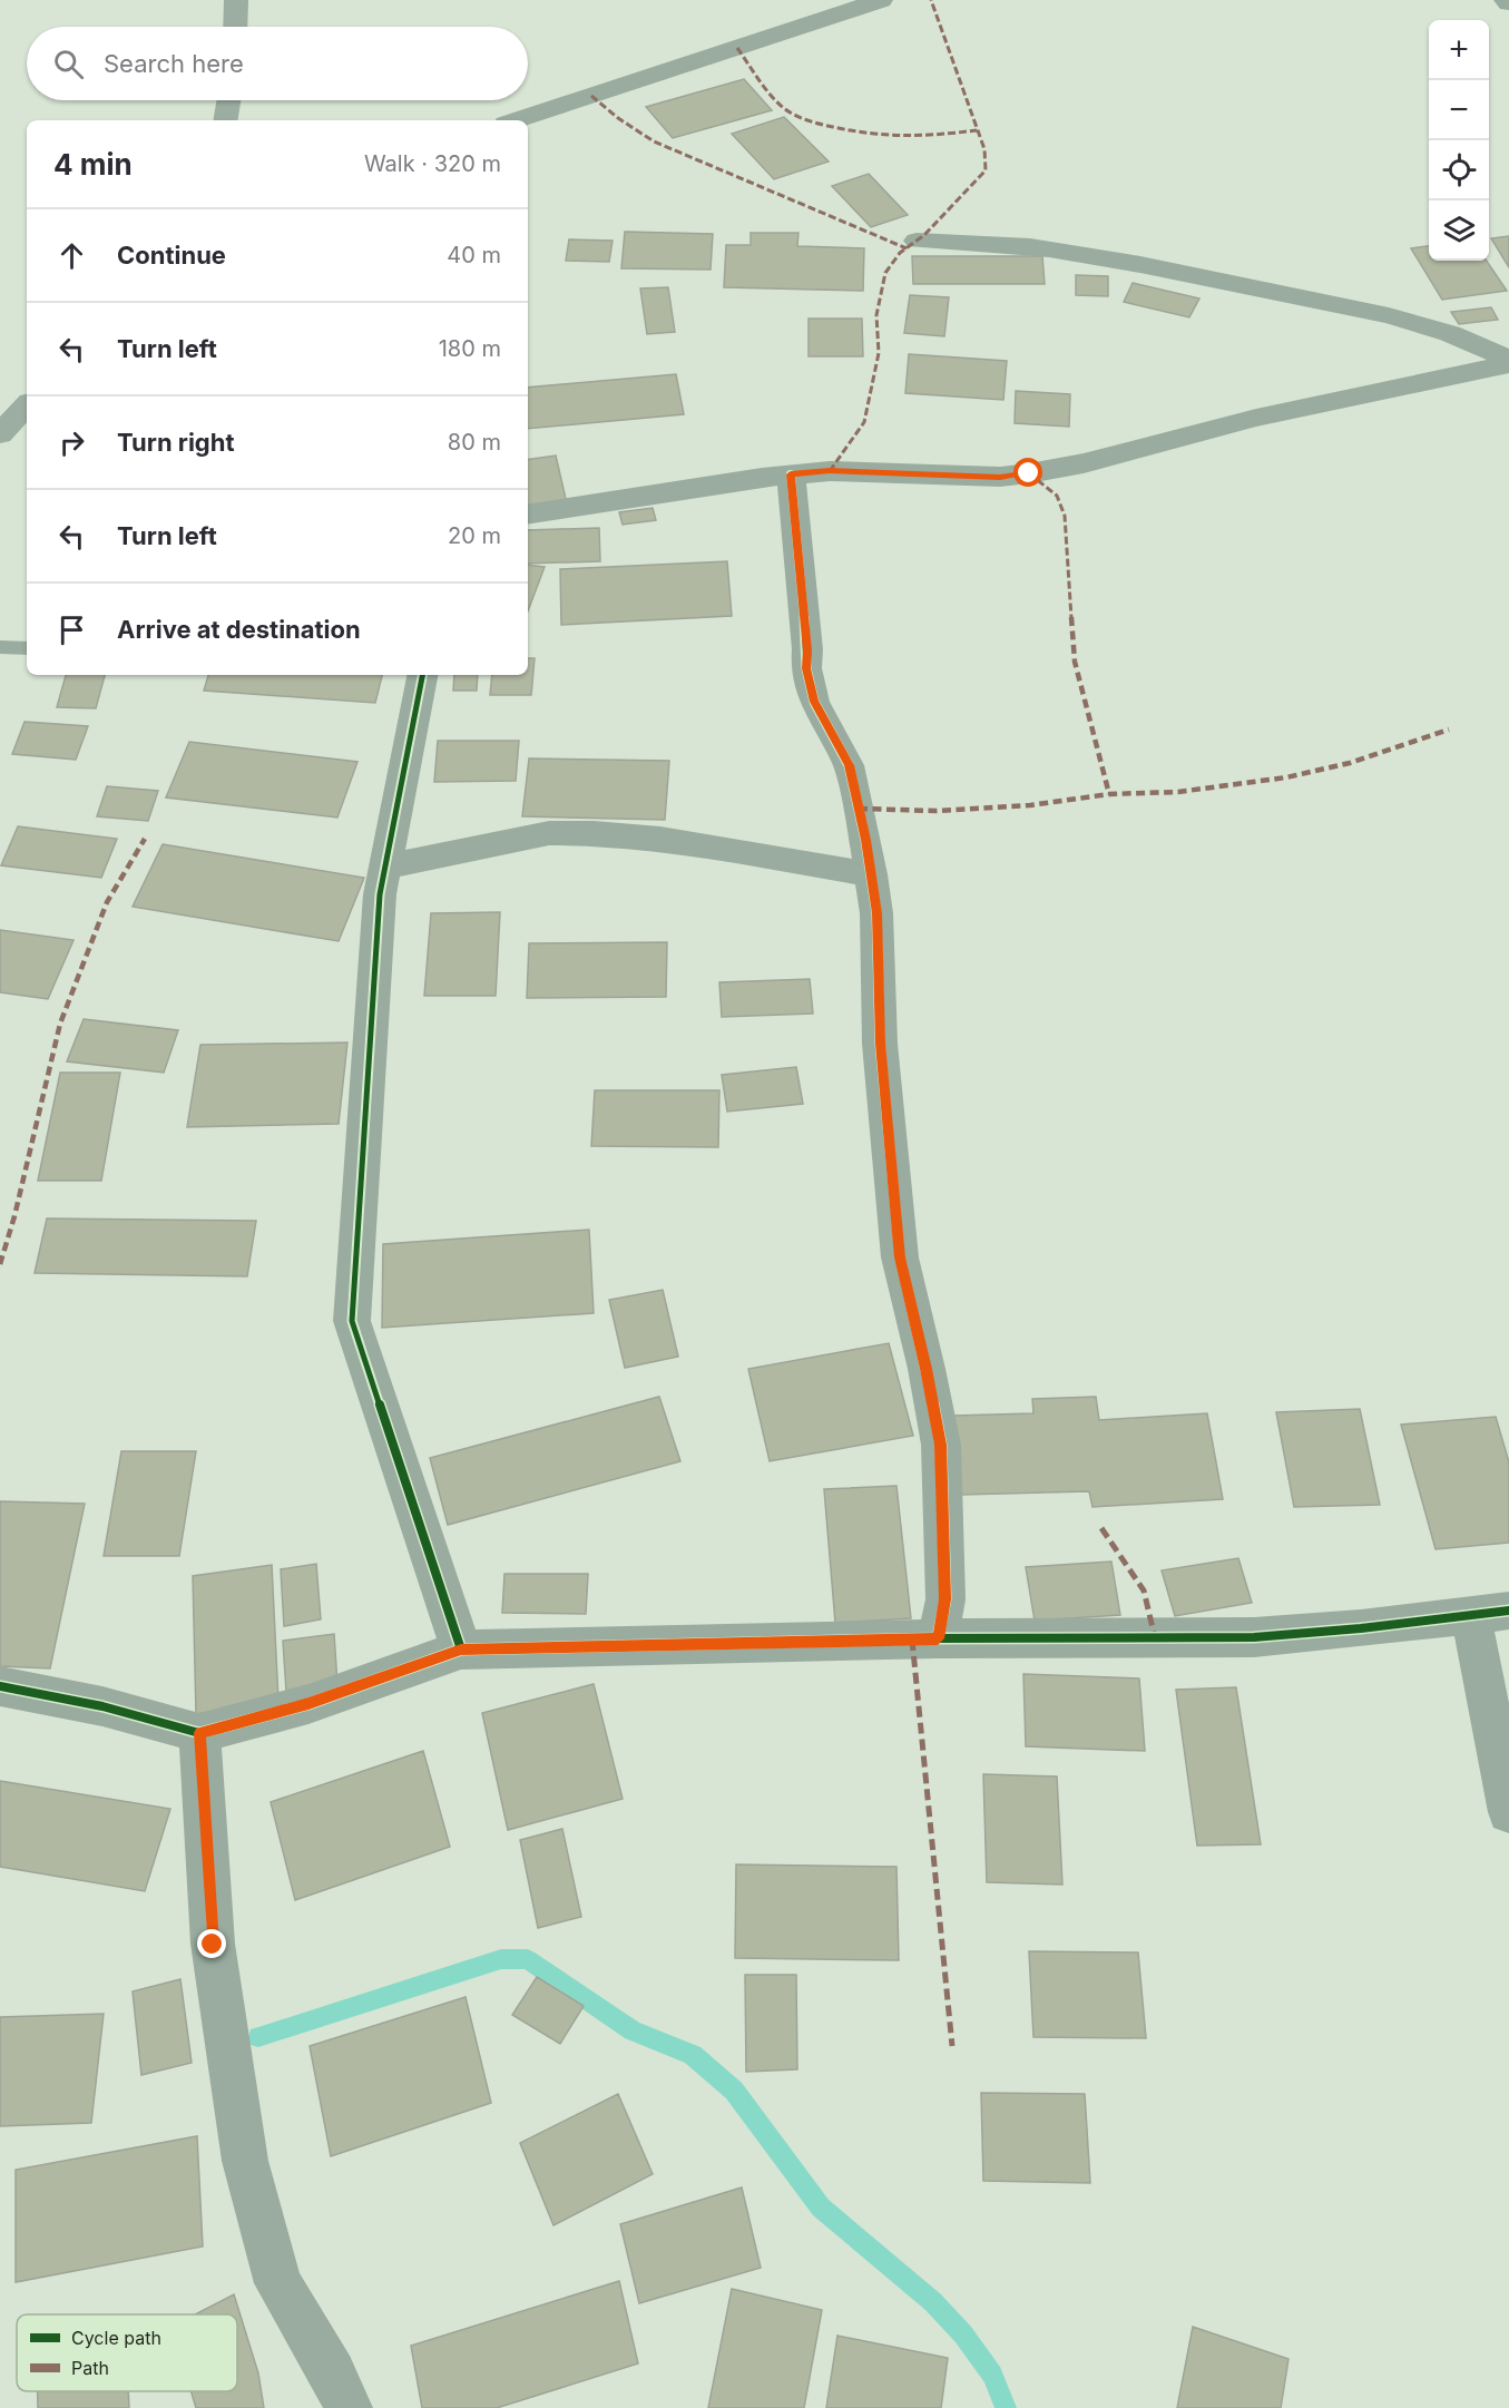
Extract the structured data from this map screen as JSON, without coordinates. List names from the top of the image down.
{
  "legend": ["Cycle path", "Path"],
  "page": {
    "map_buttons": ["+", "−"],
    "search": "Search here",
    "heading": ["4 min", "Walk · 320 m"],
    "list": [
      ["Continue", "40 m"],
      ["Turn left", "180 m"],
      ["Turn right", "80 m"],
      ["Turn left", "20 m"],
      "Arrive at destination"
    ]
  }
}
